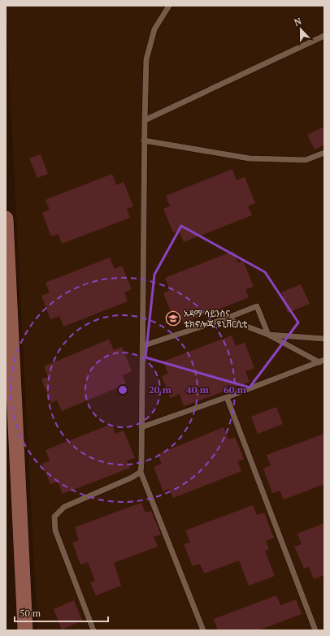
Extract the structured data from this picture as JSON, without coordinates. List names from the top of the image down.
{
  "places": {
    "school or university": ["አዳማ ሳይንስና ቴክኖሎጂ ዩኒቨርሲቲ"]
  },
  "scale_bar": "50 m",
  "north": "top",
  "rings": ["20 m", "40 m", "60 m"]
}
